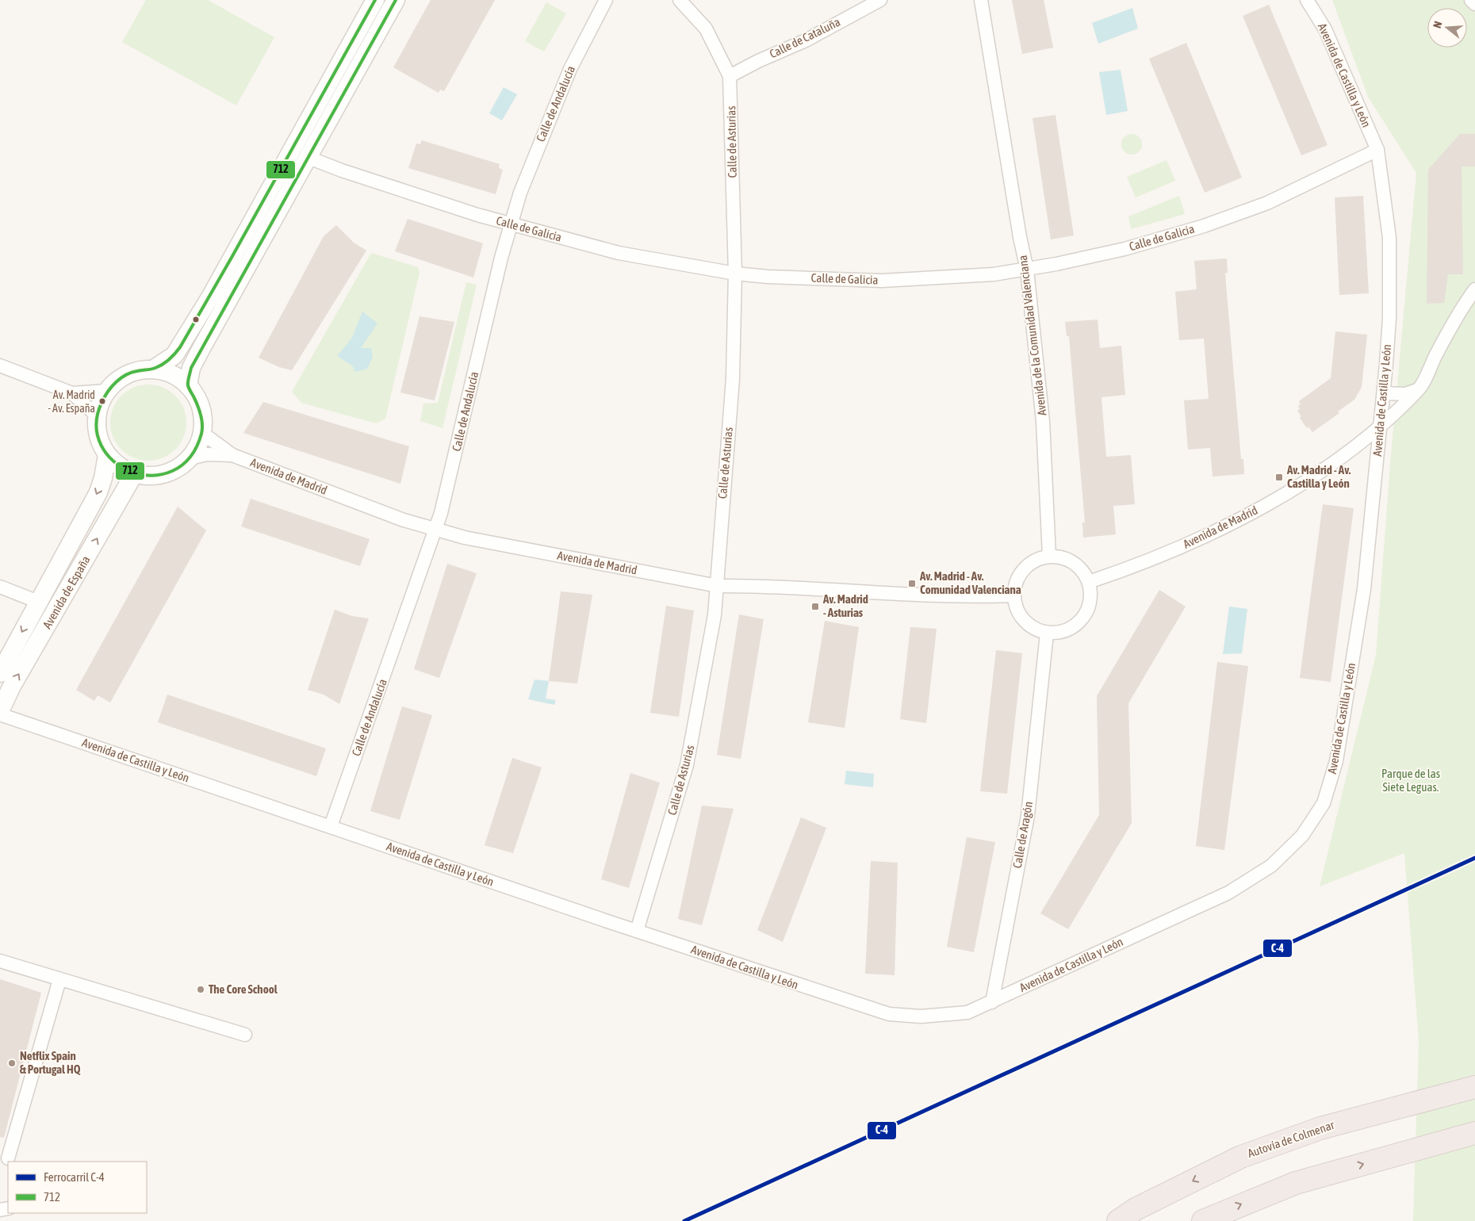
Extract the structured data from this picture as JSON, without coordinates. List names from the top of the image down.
{
  "streets": {
    "highway": ["Autovía de Colmenar"],
    "street": [
      "Calle de Cataluña",
      "Avenida de Castilla y León",
      "Calle de Andalucía",
      "Calle de Asturias",
      "Calle de Galicia",
      "Avenida de la Comunidad Valenciana",
      "Avenida de Madrid",
      "Avenida de España",
      "Calle de Aragón"
    ]
  },
  "crossings": [
    ["Calle de Cataluña", "Calle de Asturias"],
    ["Avenida de Castilla y León", "Calle de Andalucía"],
    ["Avenida de Castilla y León", "Calle de Asturias"],
    ["Avenida de Castilla y León", "Calle de Galicia"],
    ["Avenida de Castilla y León", "Avenida de Madrid"],
    ["Avenida de Castilla y León", "Calle de Aragón"],
    ["Calle de Andalucía", "Calle de Galicia"],
    ["Calle de Andalucía", "Avenida de Madrid"],
    ["Calle de Asturias", "Calle de Galicia"],
    ["Calle de Asturias", "Avenida de Madrid"],
    ["Calle de Galicia", "Avenida de la Comunidad Valenciana"],
    ["Avenida de la Comunidad Valenciana", "Avenida de Madrid"],
    ["Avenida de la Comunidad Valenciana", "Calle de Aragón"],
    ["Avenida de Madrid", "Avenida de España"],
    ["Avenida de Madrid", "Calle de Aragón"]
  ],
  "parks": ["Parque de las Siete Leguas."],
  "places": {
    "other": ["Av. Madrid - Av. España", "The Core School", "Netflix Spain & Portugal HQ"],
    "transit": ["Av. Madrid - Av. Castilla y León", "Av. Madrid - Av. Comunidad Valenciana", "Av. Madrid - Asturias"]
  },
  "lines": ["transit line 712", "rail line C-4"],
  "legend": ["Ferrocarril C-4", "712"],
  "north": "left"
}
